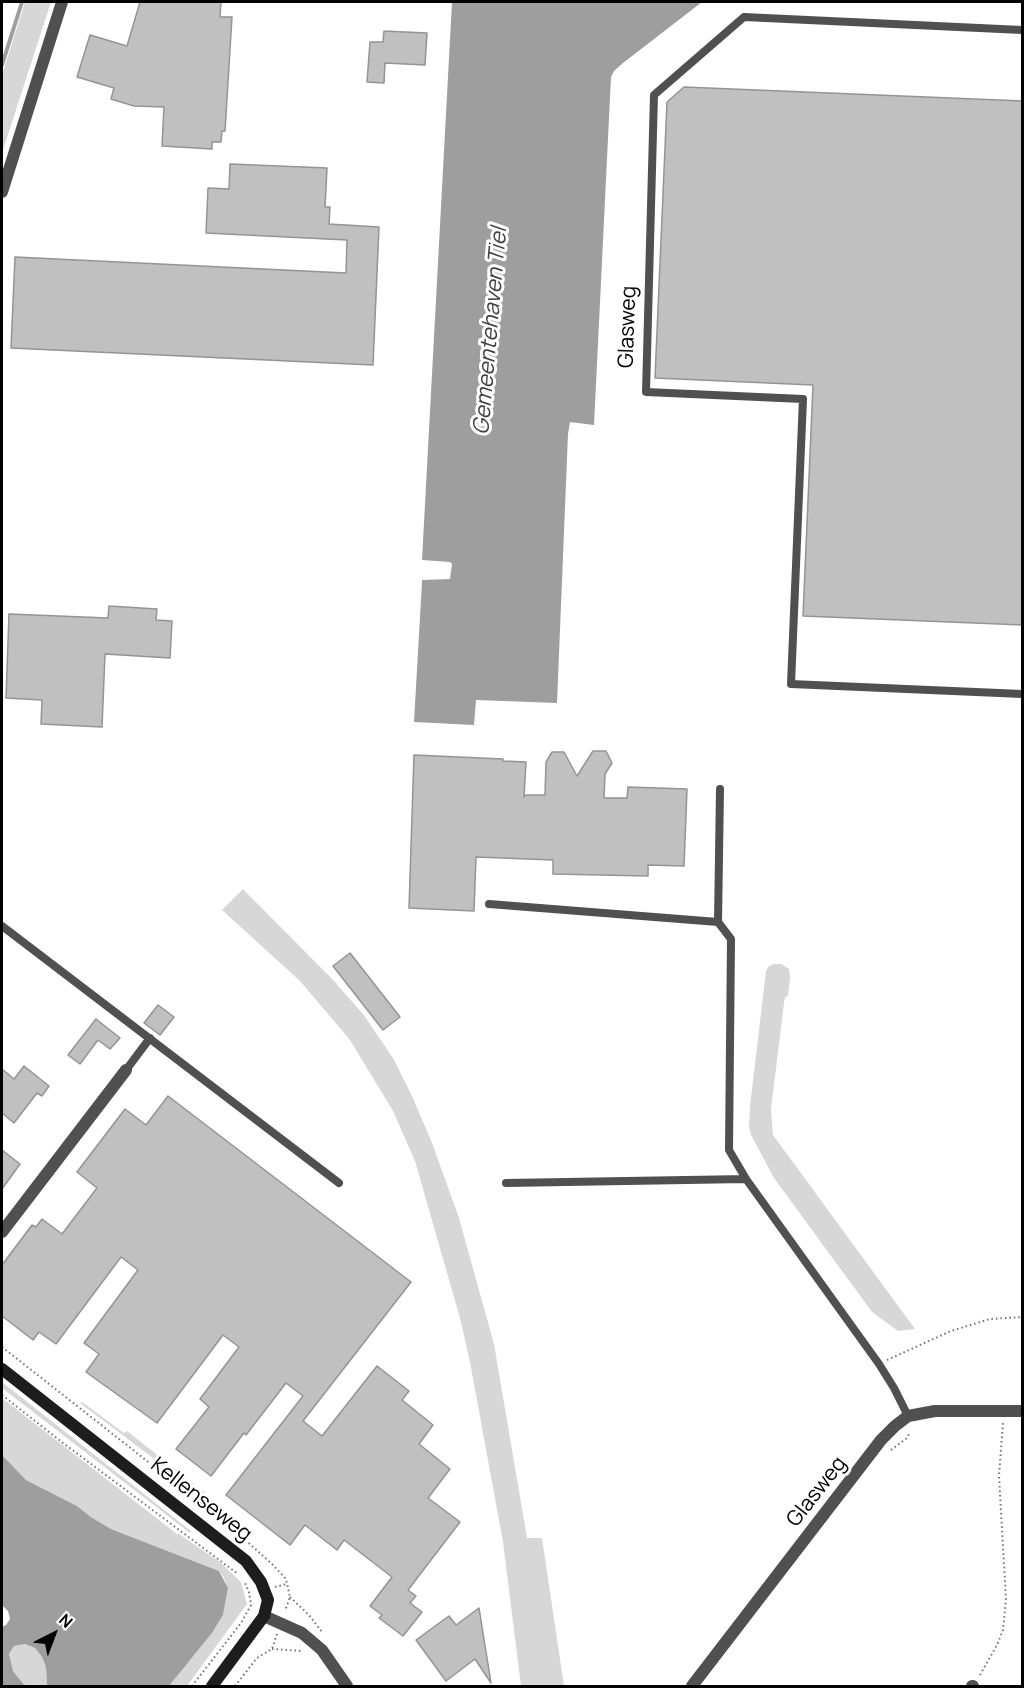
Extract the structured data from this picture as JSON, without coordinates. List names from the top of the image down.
{
  "streets": {
    "main road": ["Kellenseweg"],
    "street": ["Glasweg"]
  },
  "water": ["Gemeentehaven Tiel"],
  "north": "top right"
}
